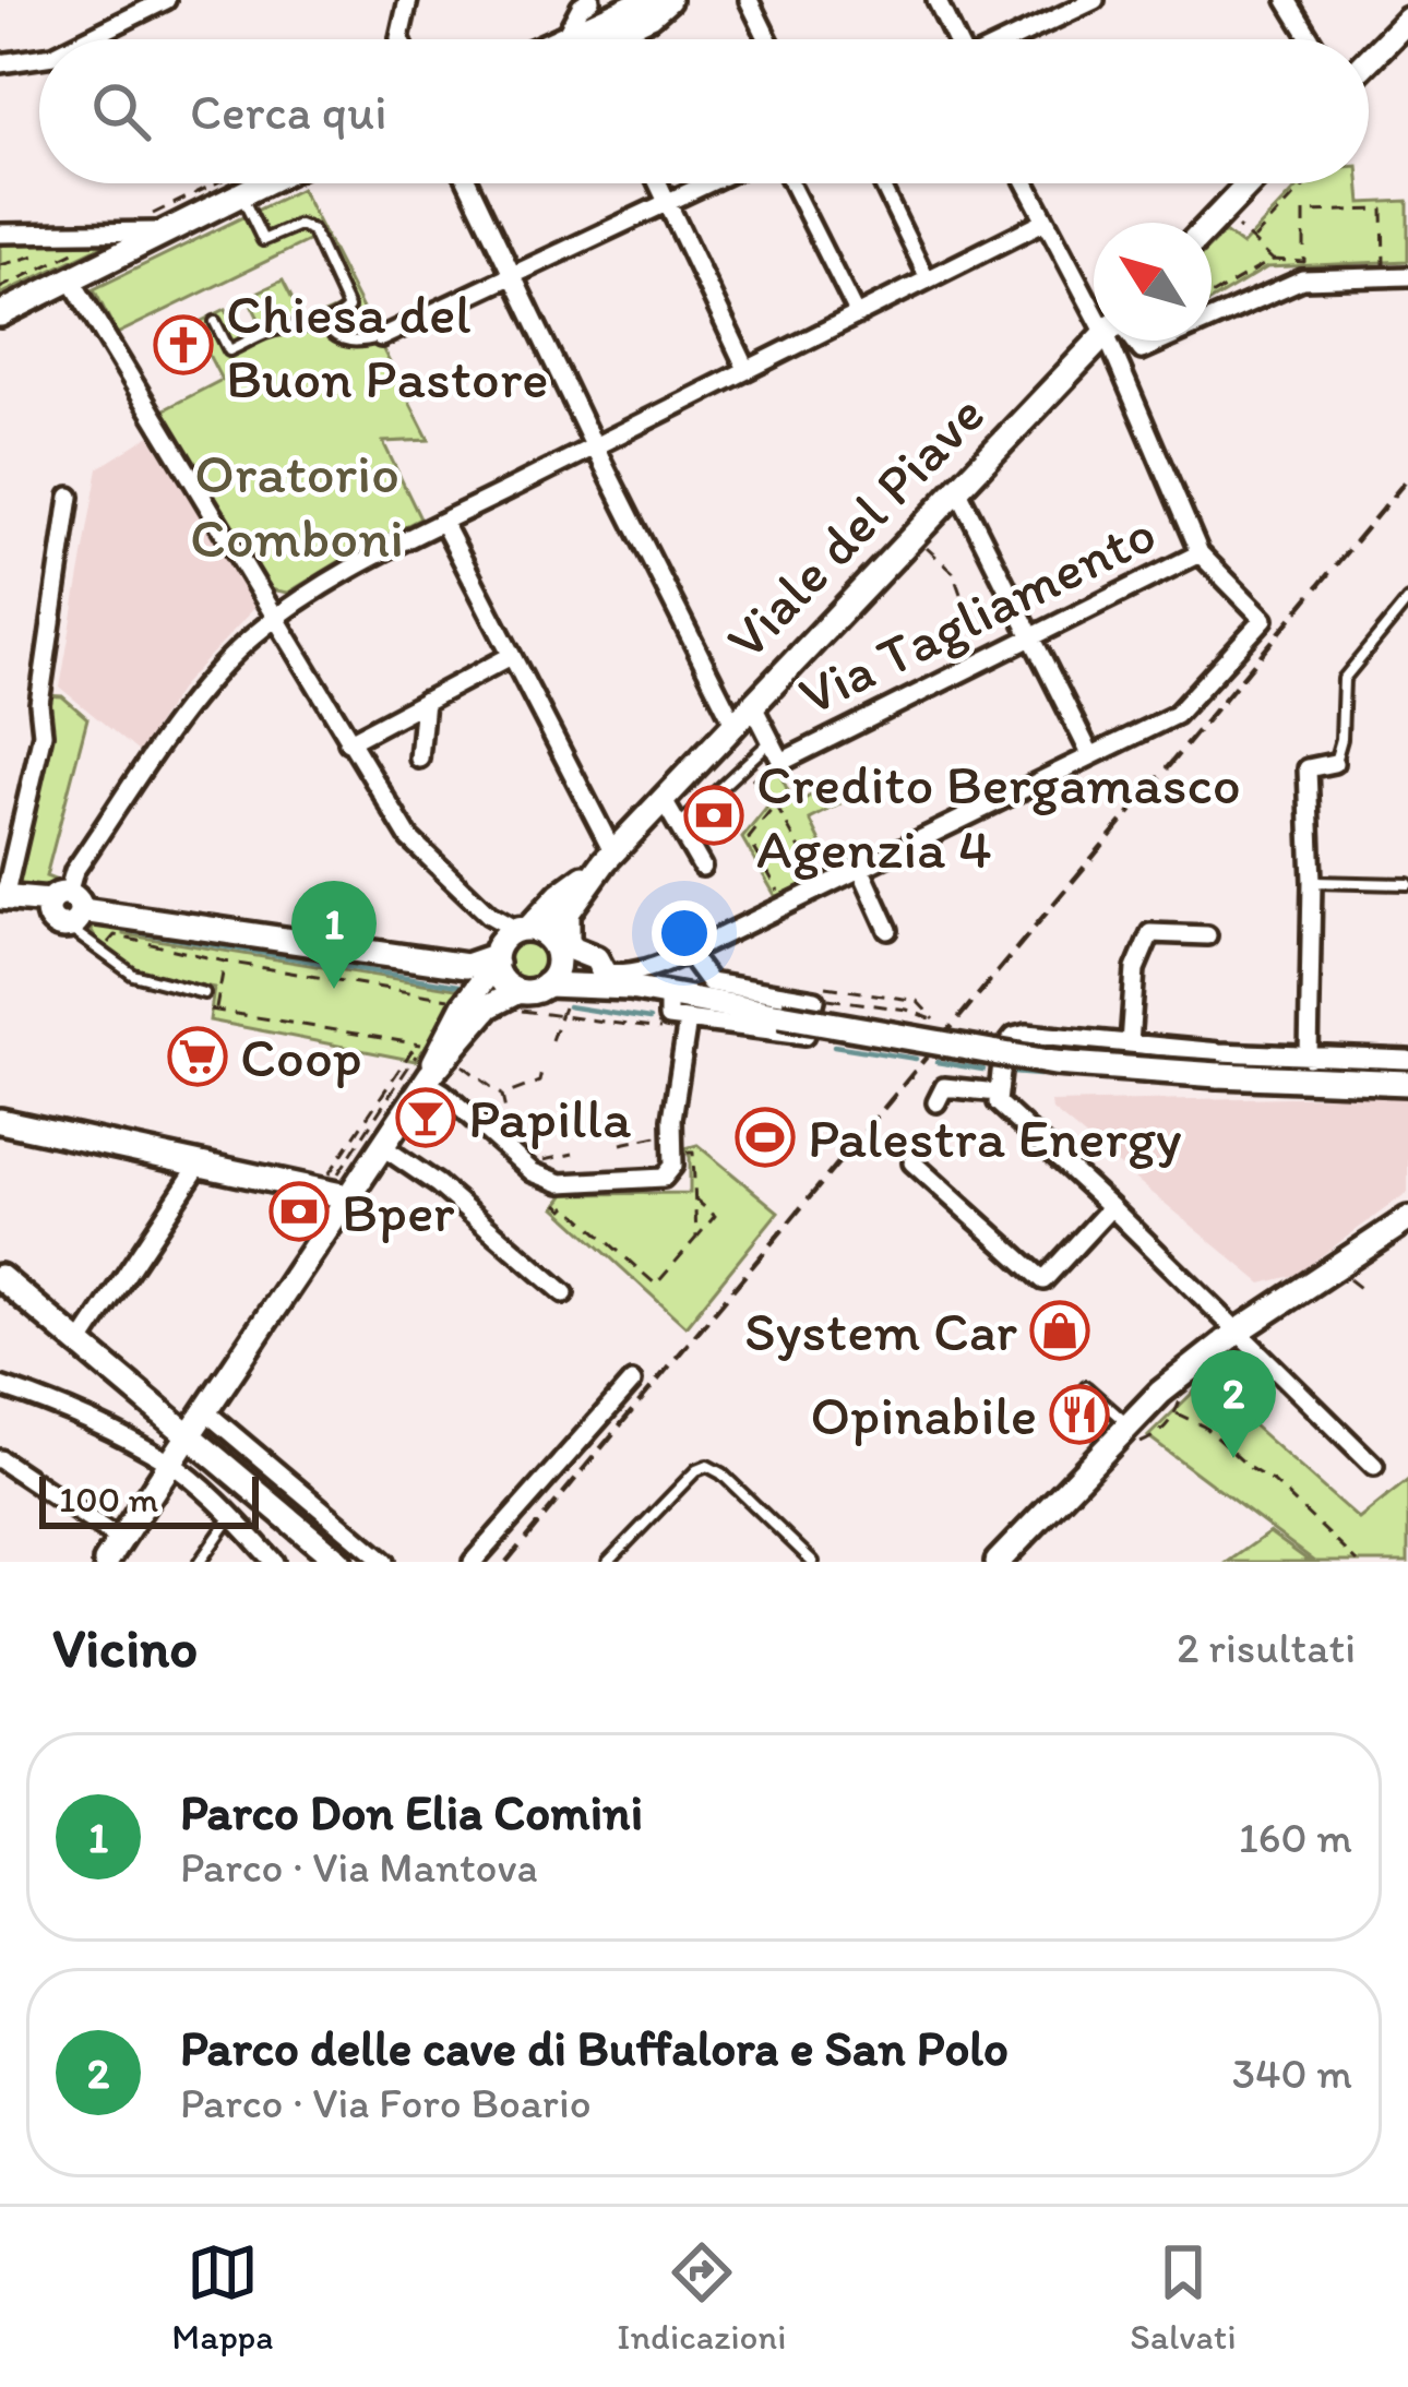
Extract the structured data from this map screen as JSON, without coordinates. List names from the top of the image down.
{
  "streets": {
    "main road": ["Viale del Piave"],
    "street": ["Via Tagliamento"]
  },
  "crossings": [
    ["Viale del Piave", "Via Tagliamento"]
  ],
  "parks": ["Oratorio Comboni"],
  "places": {
    "church": ["Chiesa del Buon Pastore"],
    "bank": ["Credito Bergamasco Agenzia 4", "Bper"],
    "supermarket": ["Coop"],
    "bar": ["Papilla"],
    "sports": ["Palestra Energy"],
    "shop": ["System Car"],
    "restaurant": ["Opinabile"]
  },
  "scale_bar": "100 m",
  "north": "top left",
  "page": {
    "search": "Cerca qui",
    "pins": ["1", "2"],
    "scale": "100 m",
    "heading": ["Vicino", "2 risultati"],
    "list": [
      {
        "mark": "1",
        "name": "Parco Don Elia Comini",
        "note": "Parco · Via Mantova",
        "value": "160 m"
      },
      {
        "mark": "2",
        "name": "Parco delle cave di Buffalora e San Polo",
        "note": "Parco · Via Foro Boario",
        "value": "340 m"
      }
    ],
    "nav": ["Mappa", "Indicazioni", "Salvati"]
  }
}
